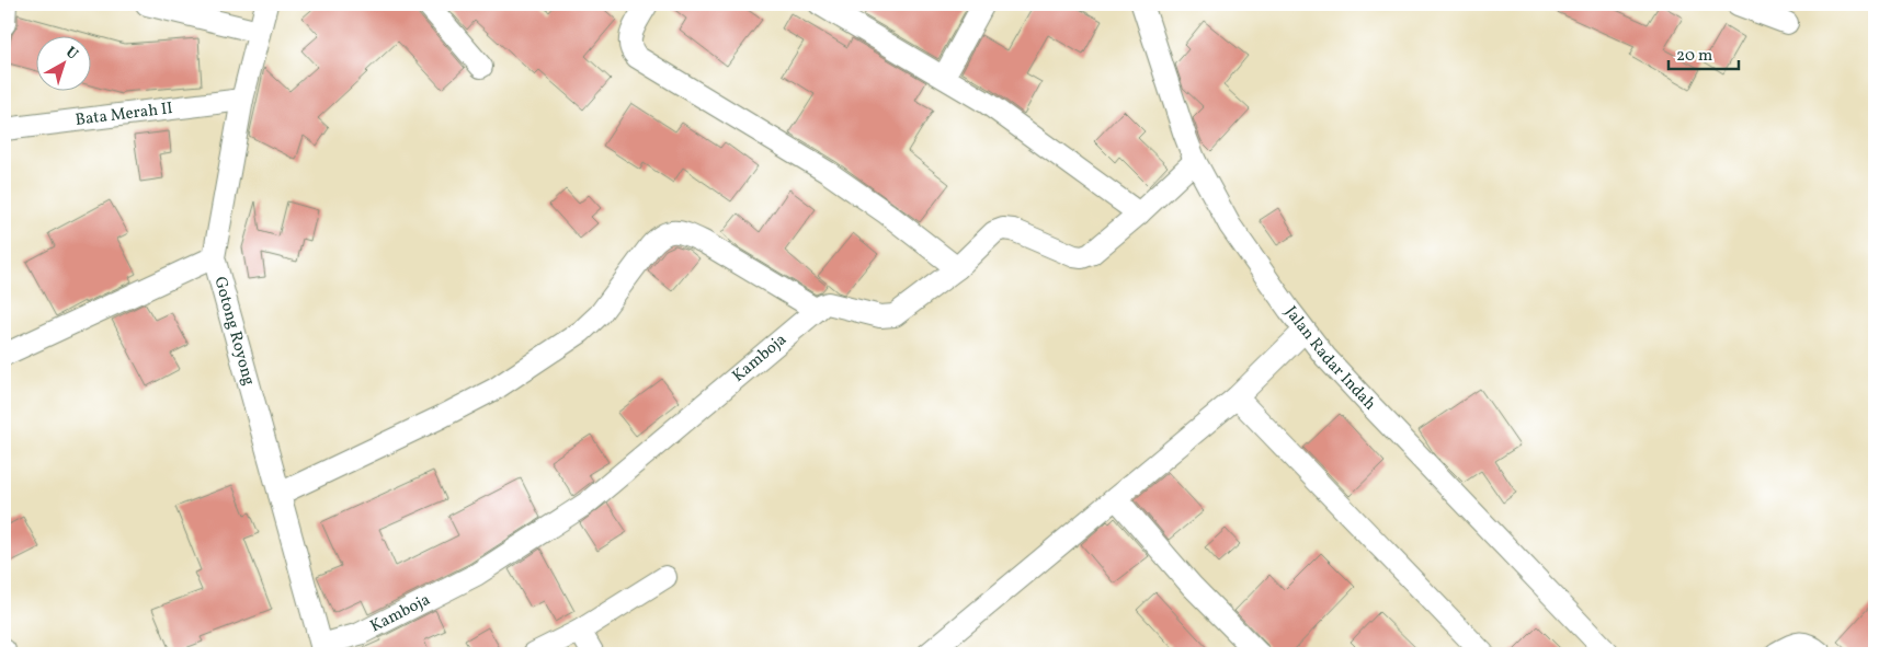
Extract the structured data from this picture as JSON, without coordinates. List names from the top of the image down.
{
  "streets": {
    "street": [
      "Bata Merah II",
      "Gotong Royong",
      "Kamboja",
      "Jalan Radar Indah"
    ]
  },
  "crossings": [
    ["Bata Merah II", "Gotong Royong"],
    ["Gotong Royong", "Kamboja"]
  ],
  "scale_bar": "20 m",
  "north": "top right"
}
